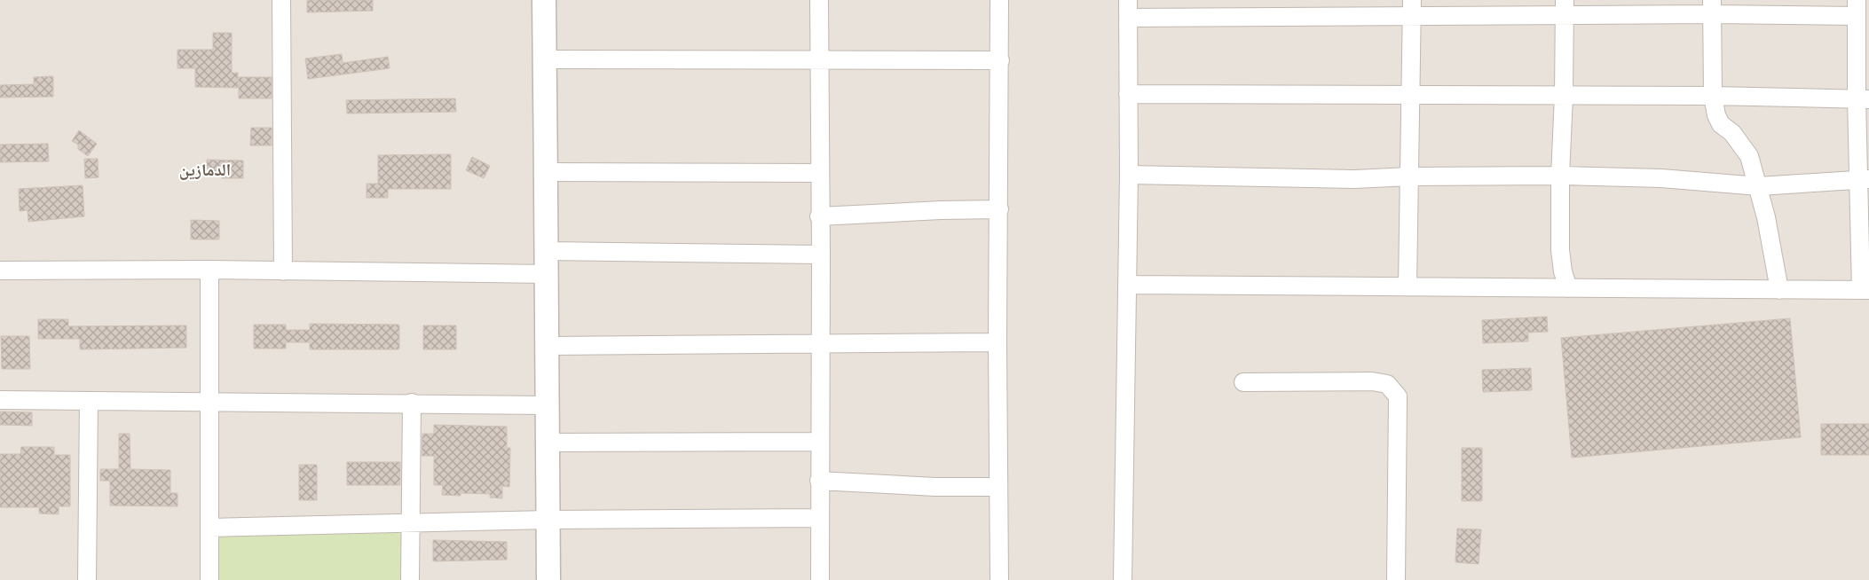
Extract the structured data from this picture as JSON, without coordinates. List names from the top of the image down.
{
  "districts": ["الدمازين"]
}
